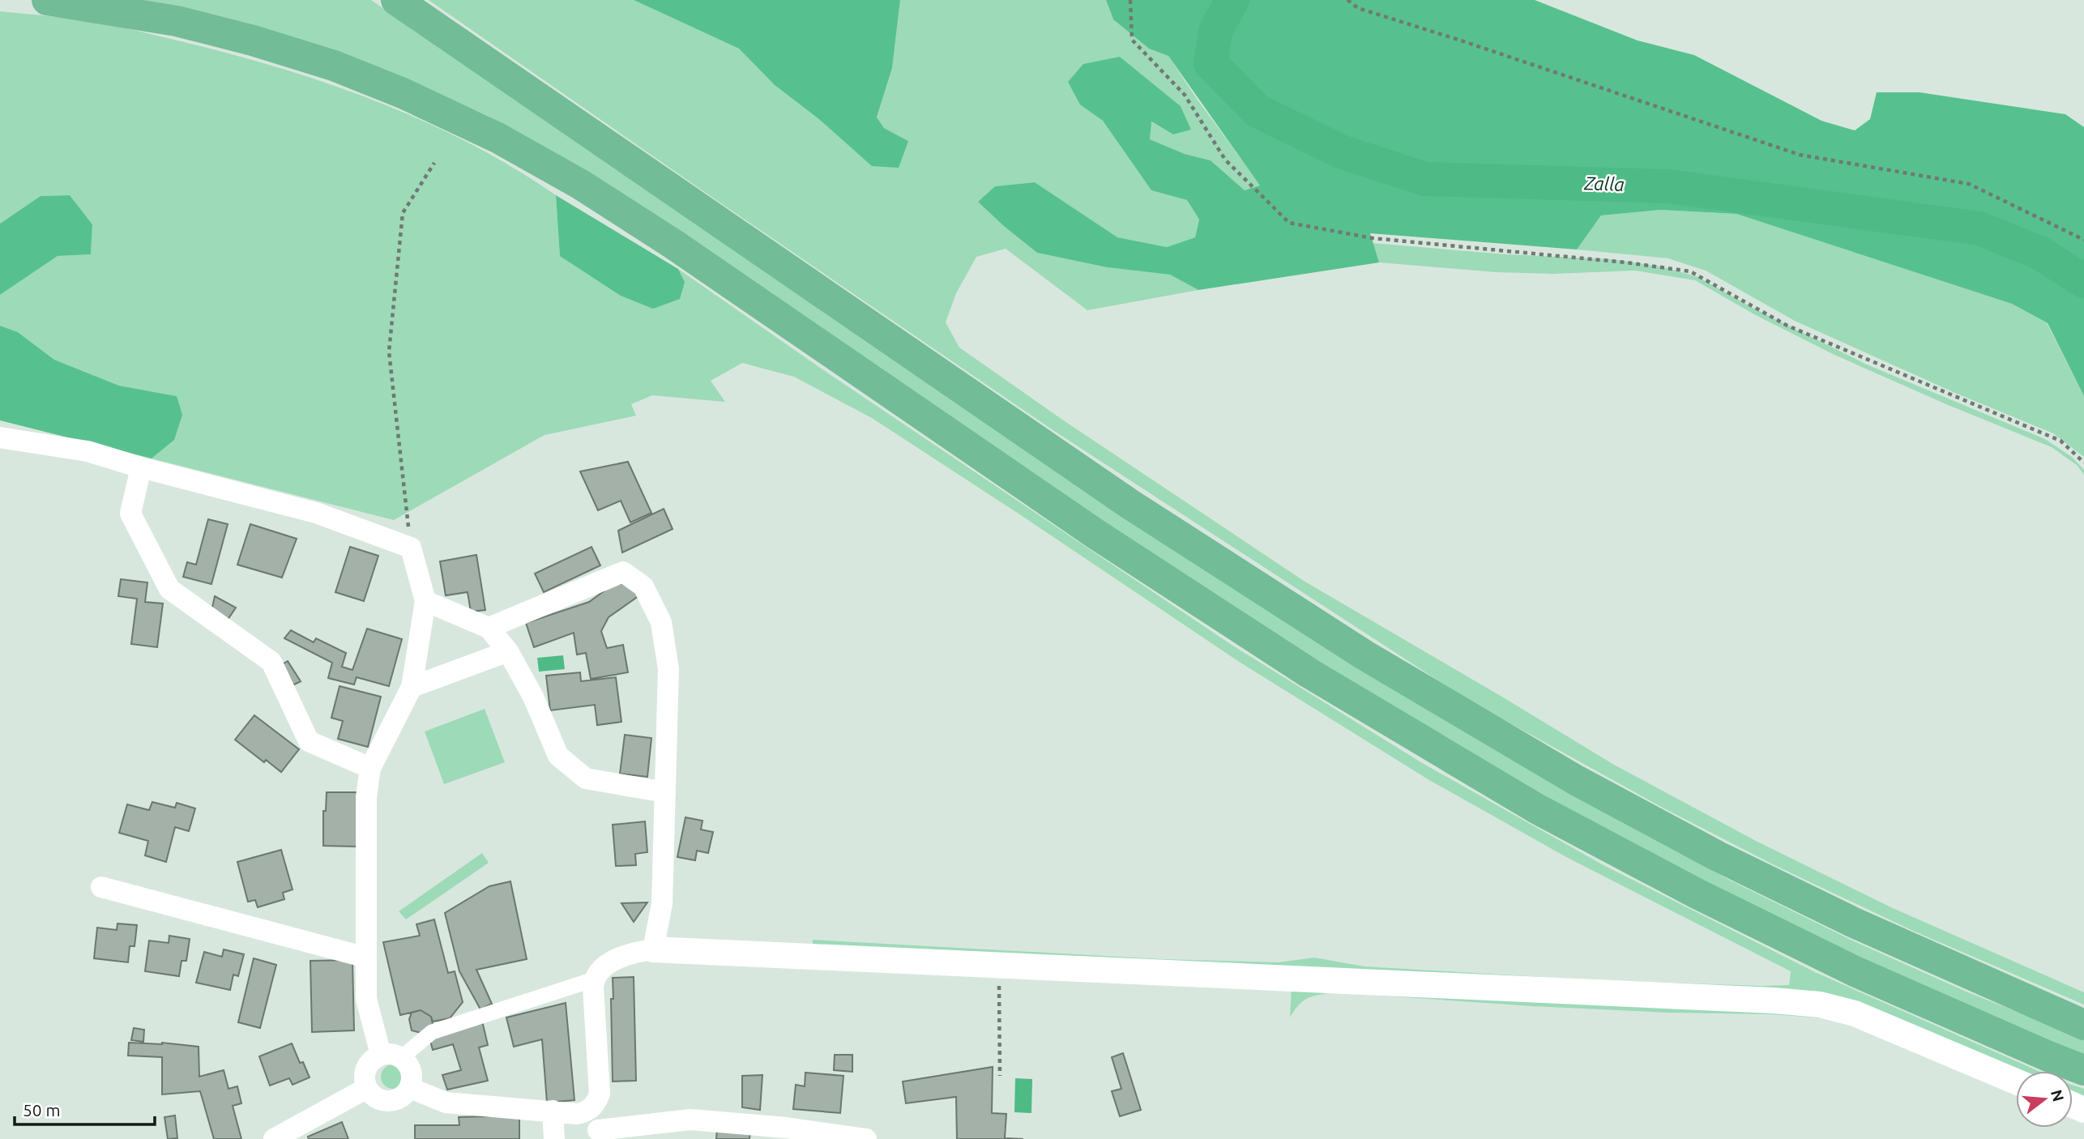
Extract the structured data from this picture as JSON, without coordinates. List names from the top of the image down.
{
  "water": ["Zalla"],
  "scale_bar": "50 m",
  "north": "right"
}
